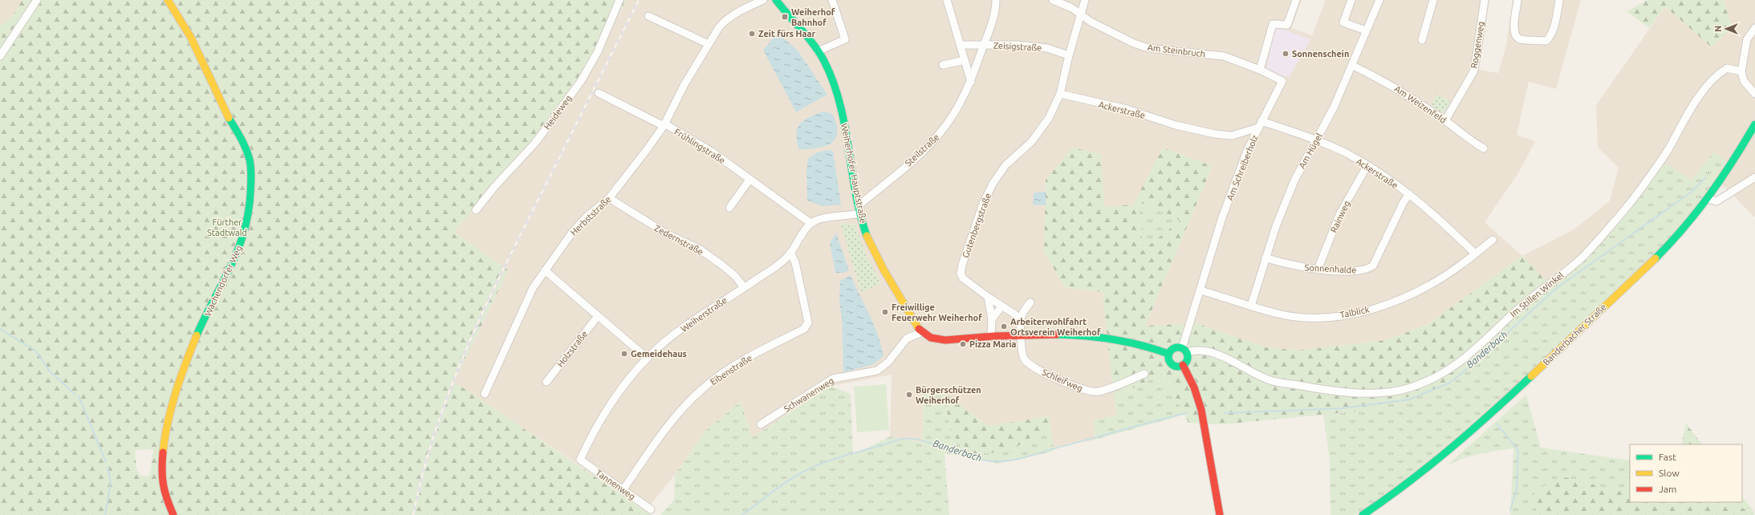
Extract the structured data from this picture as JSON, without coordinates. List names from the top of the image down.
{
  "streets": {
    "street": [
      "Roggenweg",
      "Zeisigstraße",
      "Am Steinbruch",
      "Am Weizenfeld",
      "Ackerstraße",
      "Heideweg",
      "Frühlingstraße",
      "Steilstraße",
      "Am Hügel",
      "Am Schreiberholz",
      "Weiherhofer Hauptstraße",
      "Herbststraße",
      "Rainweg",
      "Gutenbergstraße",
      "Zedernstraße",
      "Sonnenhalde",
      "Wachendorfer Weg",
      "Im Stillen Winkel",
      "Talblick",
      "Weiherstraße",
      "Banderbacher Straße",
      "Holzstraße",
      "Eibenstraße",
      "Schleifweg",
      "Schwanenweg",
      "Tannenweg"
    ]
  },
  "crossings": [
    ["Roggenweg", "Am Weizenfeld"],
    ["Zeisigstraße", "Steilstraße"],
    ["Zeisigstraße", "Gutenbergstraße"],
    ["Am Steinbruch", "Am Schreiberholz"],
    ["Am Steinbruch", "Gutenbergstraße"],
    ["Am Weizenfeld", "Am Hügel"],
    ["Ackerstraße", "Am Hügel"],
    ["Ackerstraße", "Am Schreiberholz"],
    ["Ackerstraße", "Rainweg"],
    ["Ackerstraße", "Gutenbergstraße"],
    ["Ackerstraße", "Sonnenhalde"],
    ["Ackerstraße", "Talblick"],
    ["Frühlingstraße", "Herbststraße"],
    ["Frühlingstraße", "Weiherstraße"],
    ["Steilstraße", "Weiherhofer Hauptstraße"],
    ["Am Hügel", "Sonnenhalde"],
    ["Am Hügel", "Talblick"],
    ["Am Schreiberholz", "Weiherhofer Hauptstraße"],
    ["Am Schreiberholz", "Im Stillen Winkel"],
    ["Am Schreiberholz", "Talblick"],
    ["Weiherhofer Hauptstraße", "Im Stillen Winkel"],
    ["Weiherhofer Hauptstraße", "Schleifweg"],
    ["Weiherhofer Hauptstraße", "Schwanenweg"],
    ["Herbststraße", "Zedernstraße"],
    ["Rainweg", "Sonnenhalde"],
    ["Zedernstraße", "Weiherstraße"],
    ["Weiherstraße", "Eibenstraße"],
    ["Weiherstraße", "Tannenweg"],
    ["Eibenstraße", "Tannenweg"]
  ],
  "water": ["Banderbach"],
  "parks": ["Fürther Stadtwald"],
  "places": {
    "transit": ["Weiherhof Bahnhof"],
    "other": [
      "Zeit fürs Haar",
      "Sonnenschein",
      "Freiwillige Feuerwehr Weiherhof",
      "Arbeiterwohlfahrt Ortsverein Weiherhof",
      "Pizza Maria",
      "Gemeidehaus",
      "Bürgerschützen Weiherhof"
    ]
  },
  "legend": ["Fast", "Slow", "Jam"],
  "north": "left"
}
